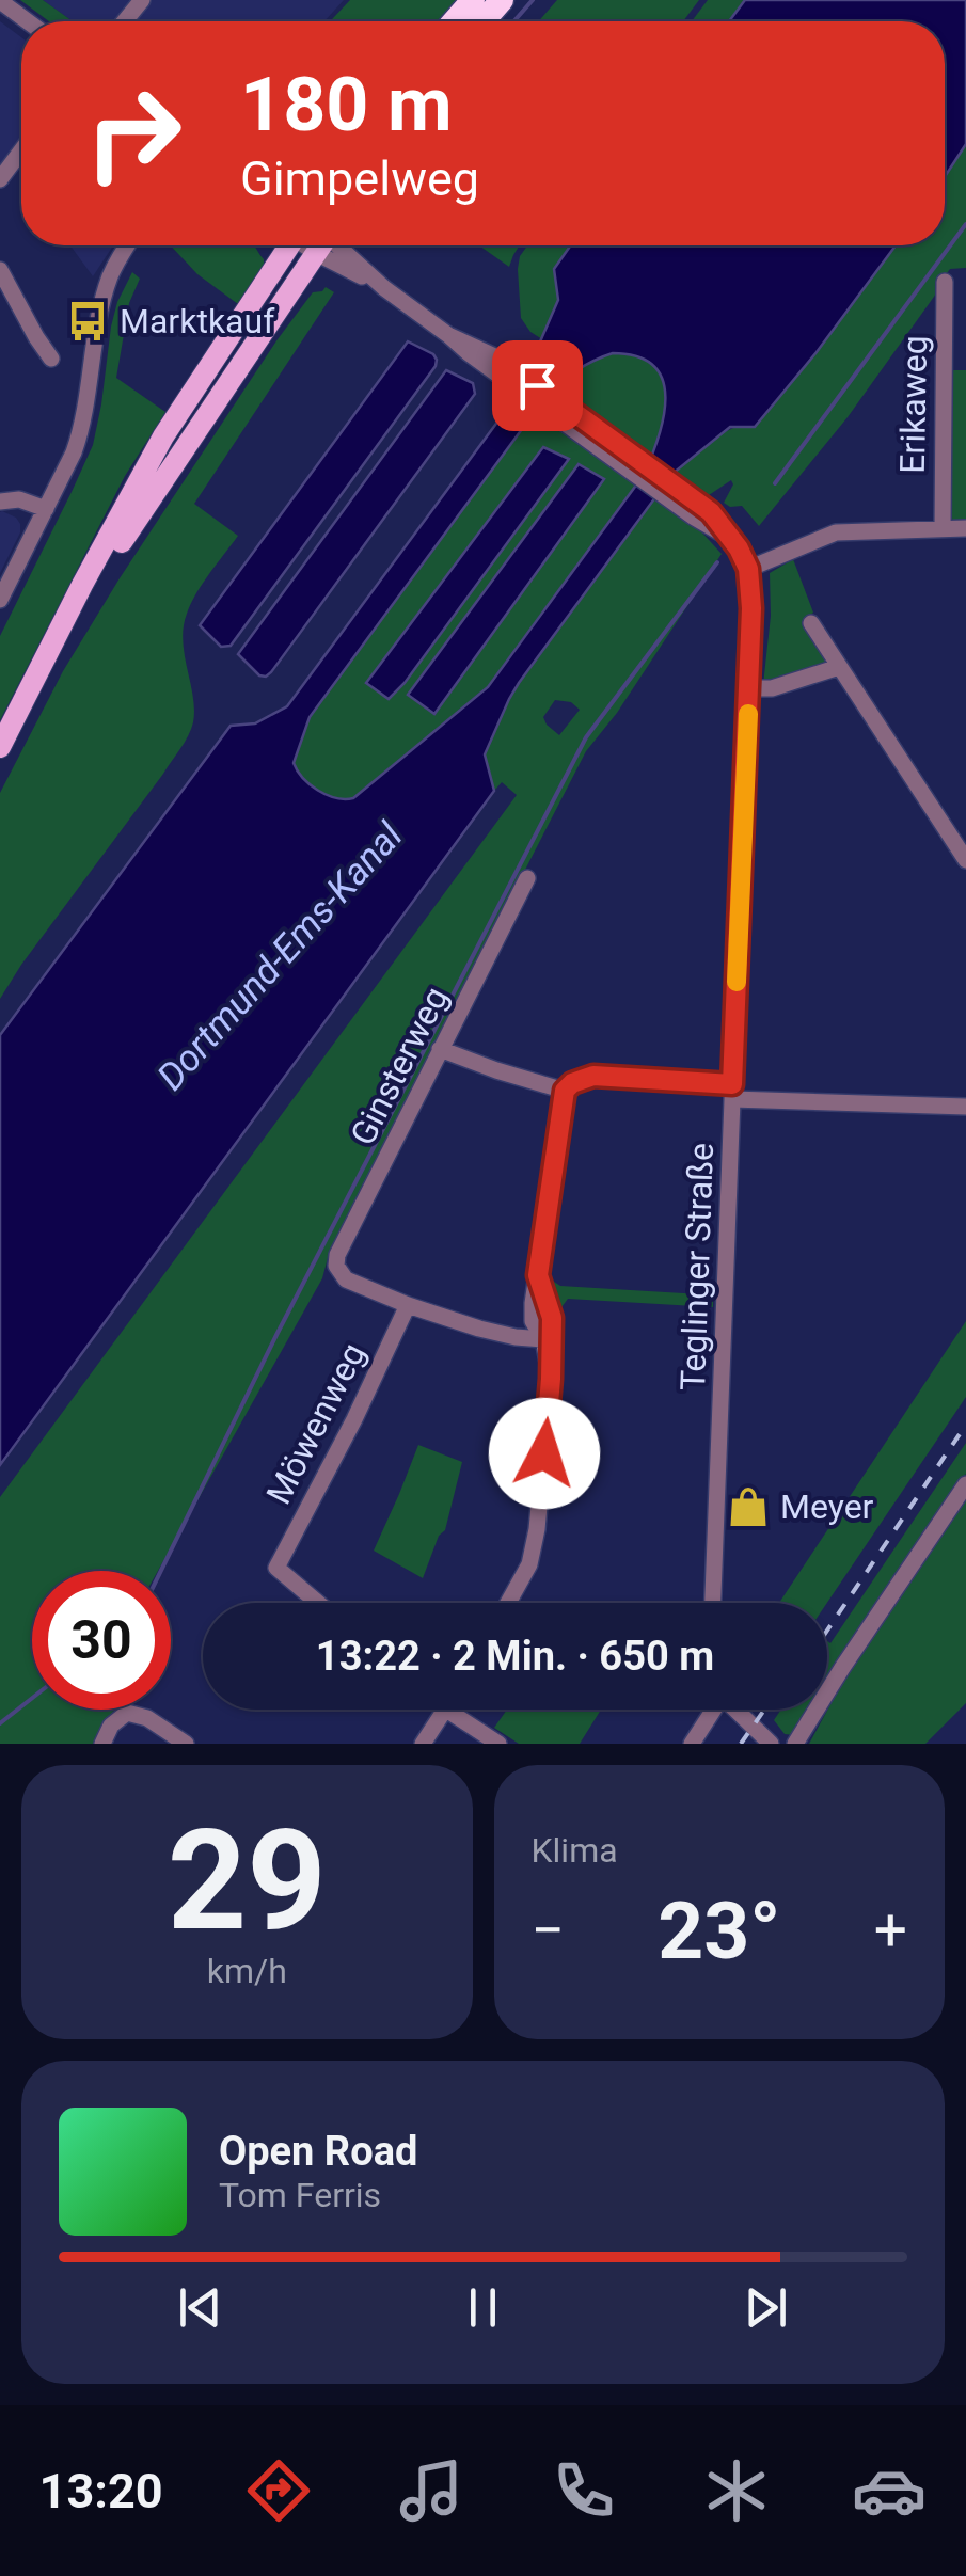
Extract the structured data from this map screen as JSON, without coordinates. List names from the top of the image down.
{
  "streets": {
    "street": [
      "Erikaweg",
      "Ginsterweg",
      "Teglinger Straße",
      "Möwenweg"
    ]
  },
  "crossings": [
    ["Ginsterweg", "Möwenweg"]
  ],
  "water": ["Dortmund-Ems-Kanal"],
  "places": {
    "bus stop": ["Marktkauf"],
    "shop": ["Meyer"]
  },
  "page": {
    "turn": ["180 m", "Gimpelweg"],
    "limit": "30",
    "trip": "13:22 · 2 Min. · 650 m",
    "tile": [
      ["29", "km/h"],
      "Klima"
    ],
    "heat": ["−", "23°", "+"],
    "song": ["Open Road", "Tom Ferris"],
    "tabs": "13:20"
  }
}
